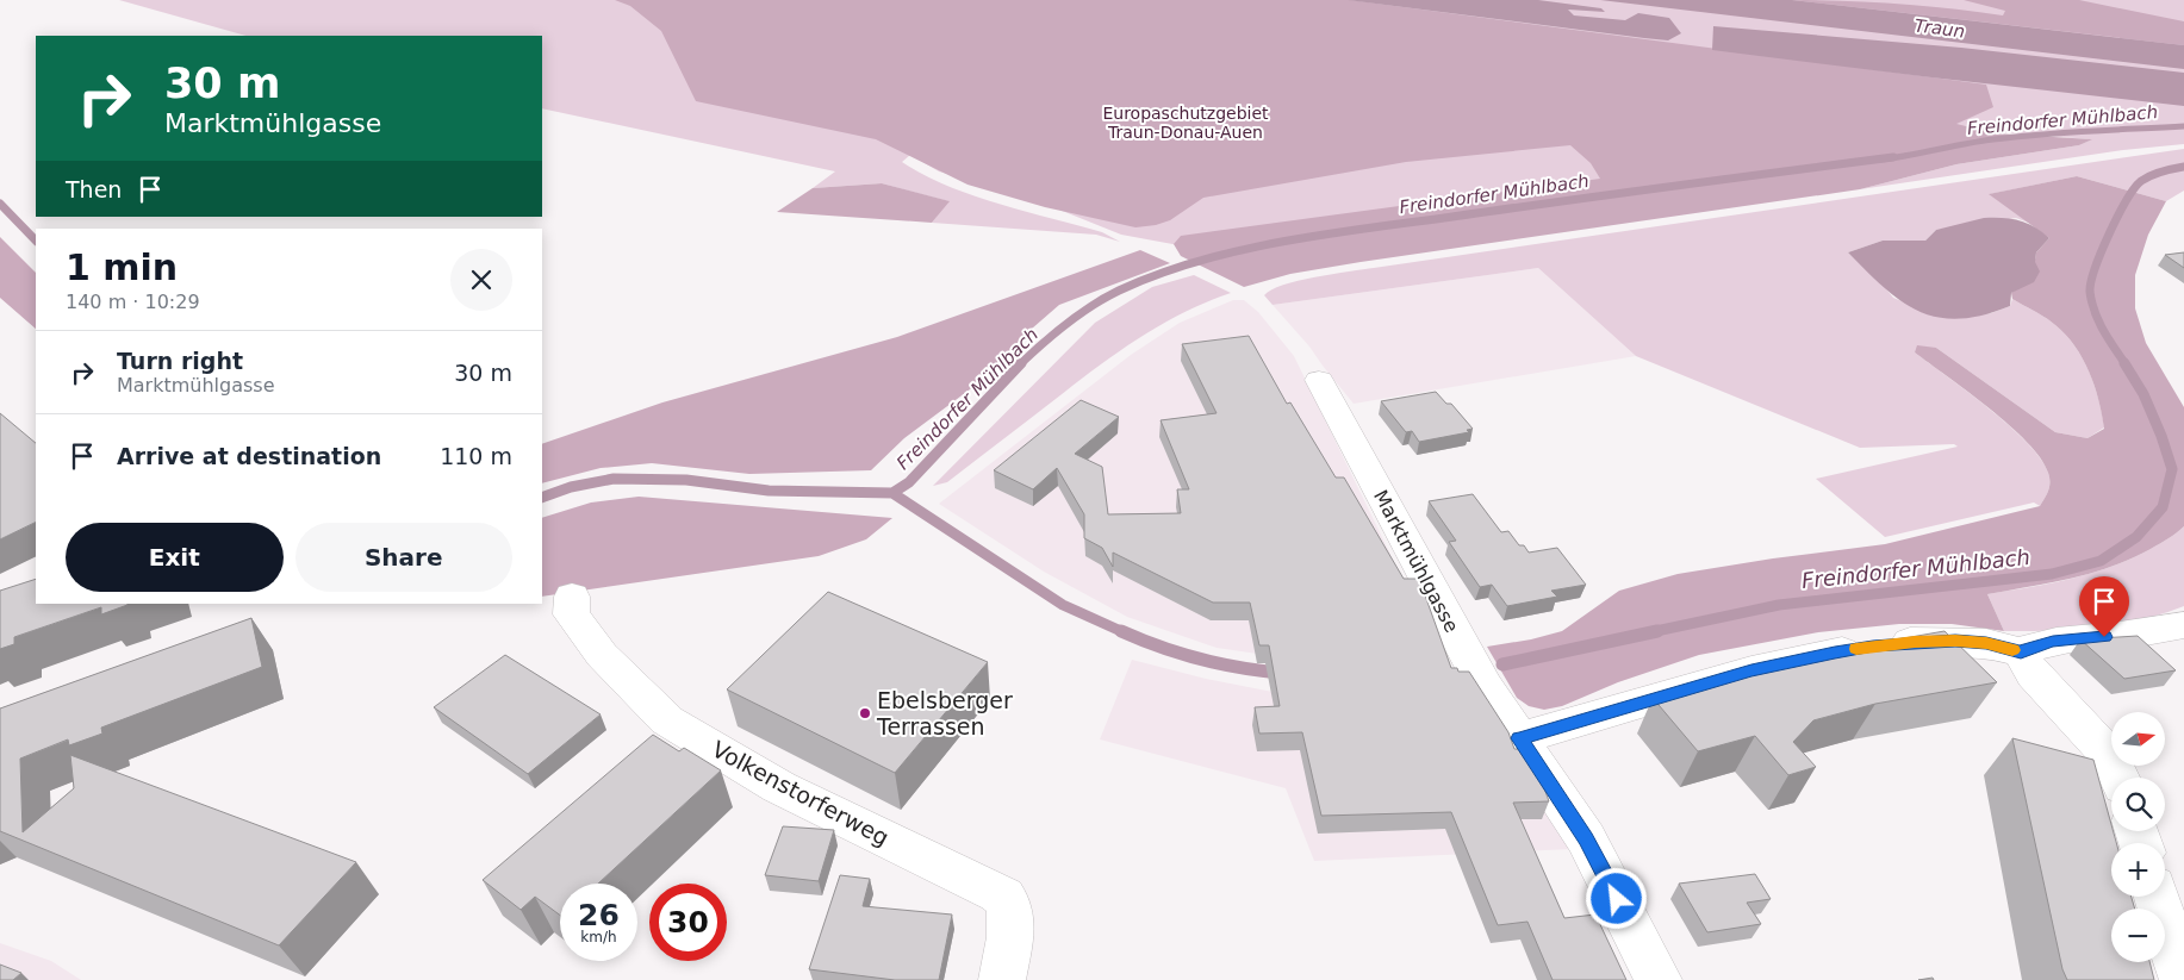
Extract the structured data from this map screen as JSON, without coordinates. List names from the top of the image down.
{
  "streets": {
    "street": ["Marktmühlgasse", "Volkenstorferweg"]
  },
  "water": ["Traun", "Freindorfer Mühlbach"],
  "parks": ["Europaschutzgebiet Traun-Donau-Auen"],
  "places": ["Ebelsberger Terrassen"],
  "north": "right",
  "page": {
    "turn": ["30 m", "Marktmühlgasse"],
    "then": "Then",
    "heading": ["1 min", "140 m · 10:29"],
    "list": [
      {
        "name": "Turn right",
        "note": "Marktmühlgasse",
        "value": "30 m"
      },
      {
        "name": "Arrive at destination",
        "value": "110 m"
      }
    ],
    "buttons": ["Exit", "Share"],
    "map_buttons": ["+", "−"],
    "speed": "26 km/h",
    "limit": "30"
  }
}
